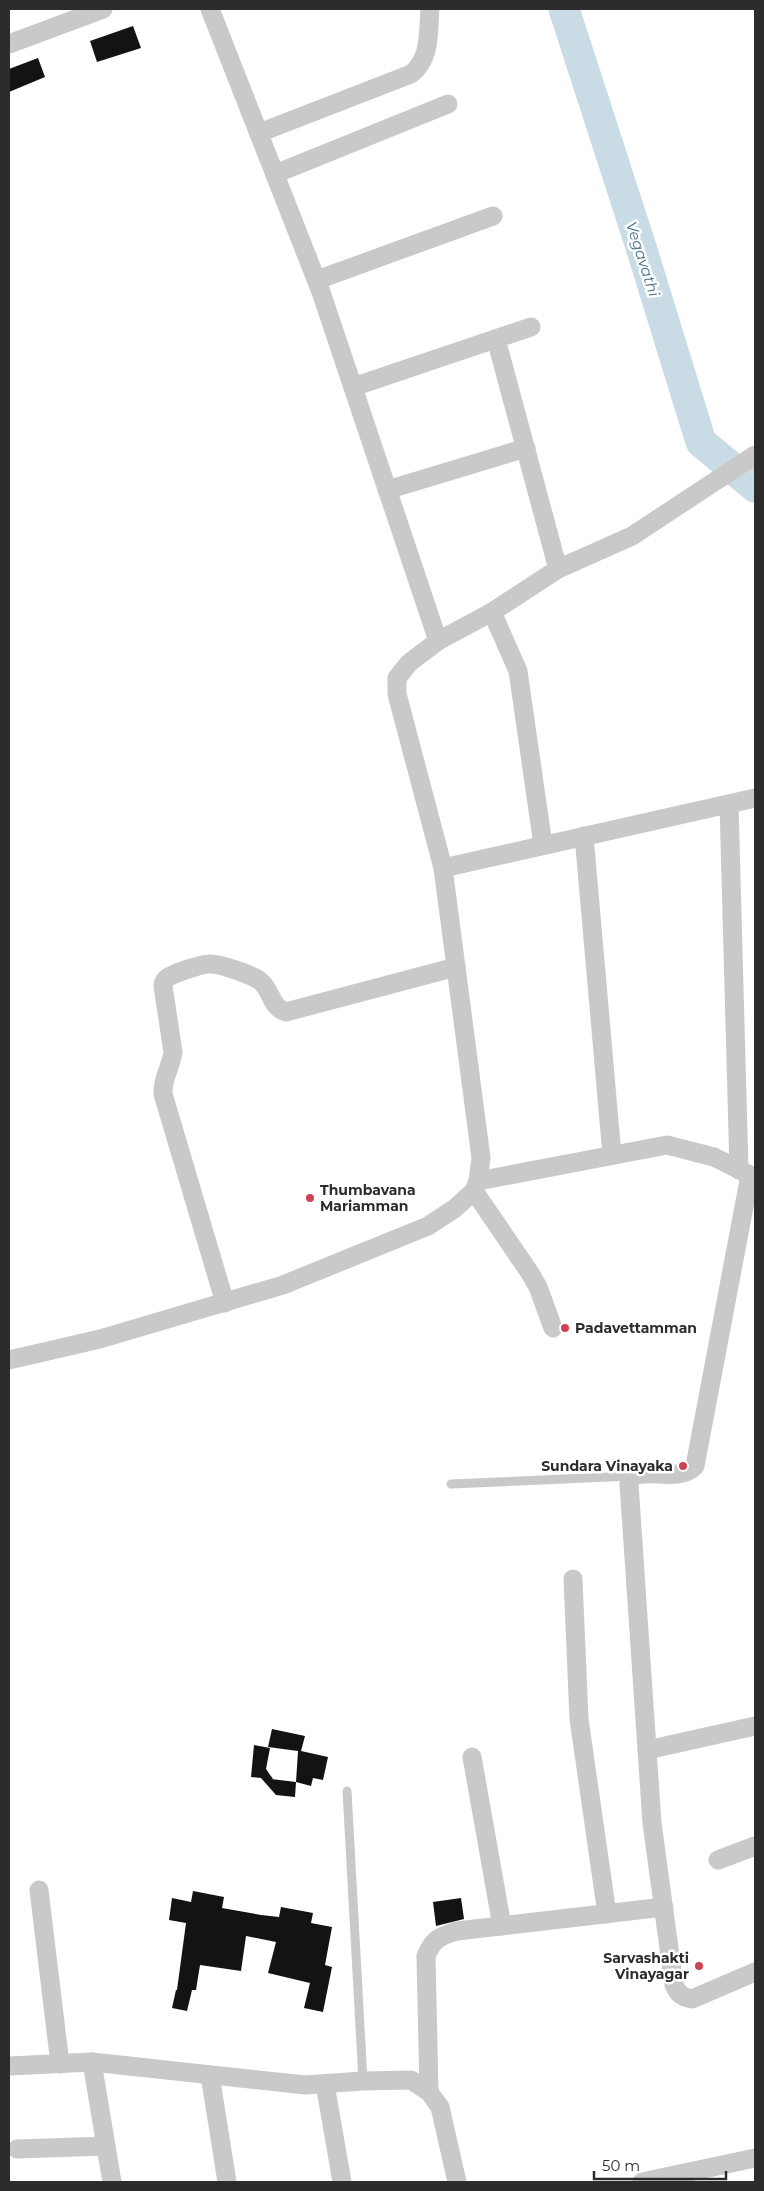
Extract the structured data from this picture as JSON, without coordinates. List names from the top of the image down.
{
  "water": ["Vegavathi"],
  "places": [
    "Thumbavana Mariamman",
    "Padavettamman",
    "Sundara Vinayaka",
    "Sarvashakti Vinayagar"
  ],
  "scale_bar": "50 m"
}
